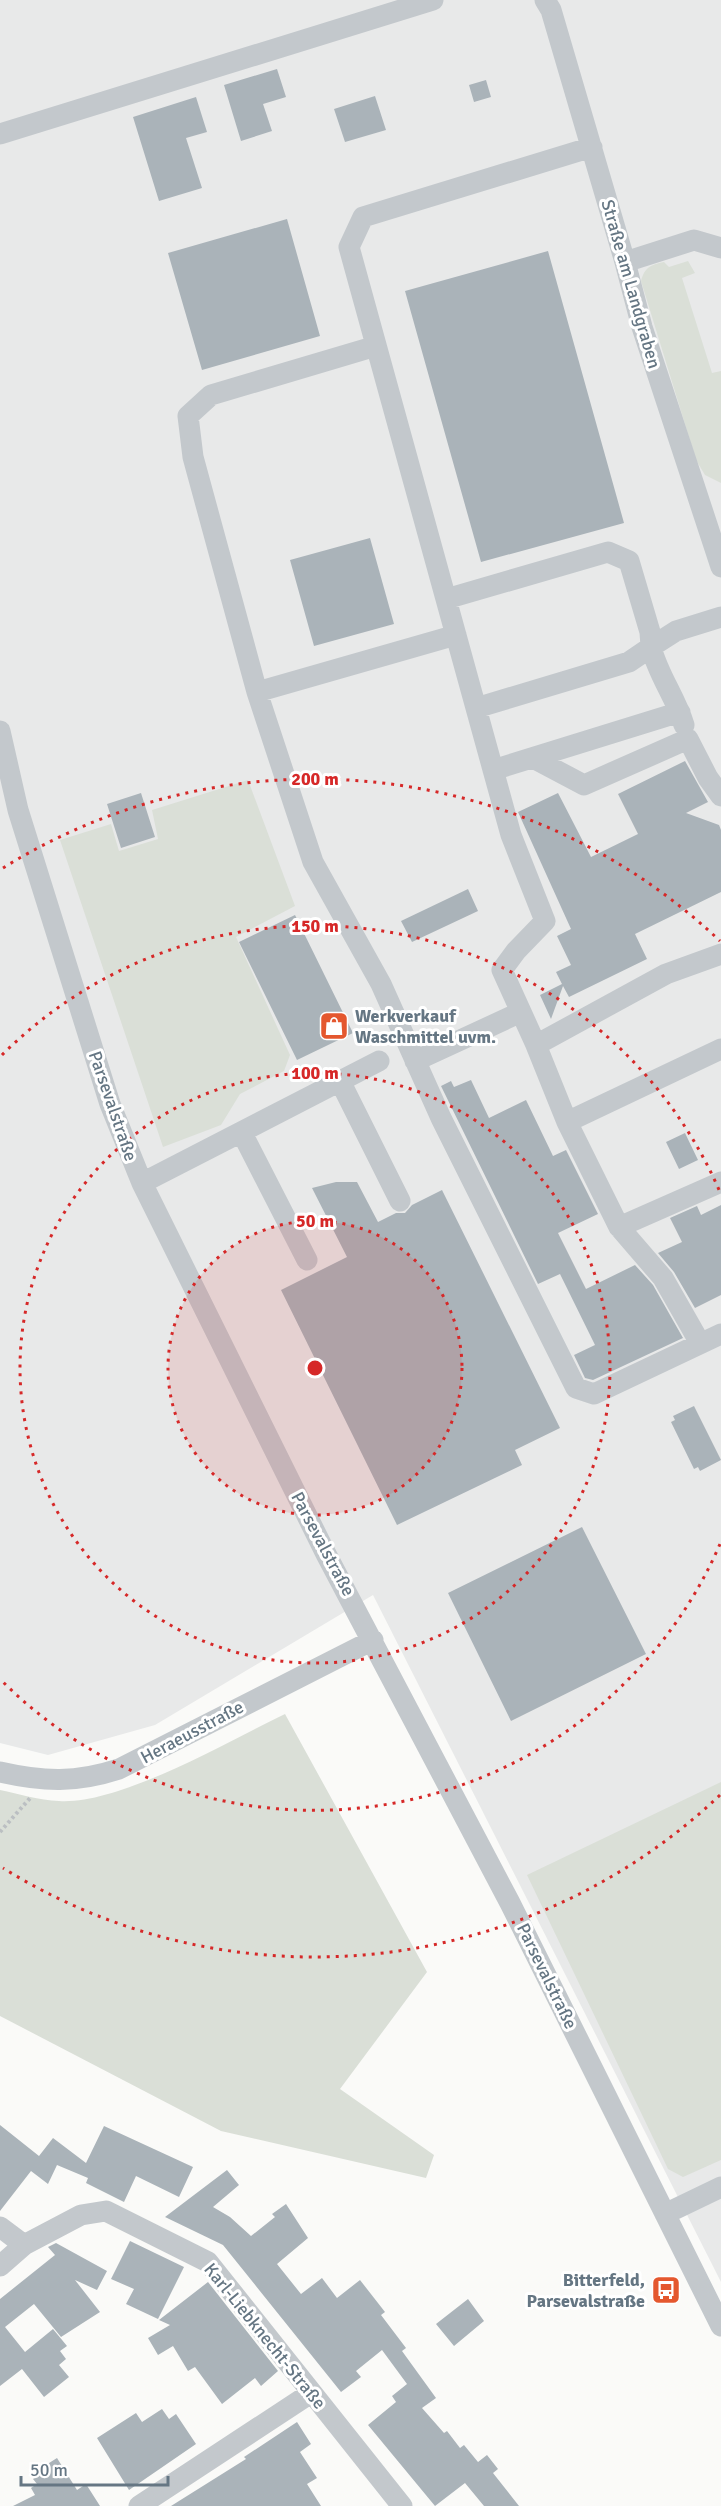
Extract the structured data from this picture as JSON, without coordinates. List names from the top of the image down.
{
  "streets": {
    "street": [
      "Straße am Landgraben",
      "Parsevalstraße",
      "Heraeusstraße",
      "Karl-Liebknecht-Straße"
    ]
  },
  "crossings": [
    ["Parsevalstraße", "Heraeusstraße"]
  ],
  "places": {
    "shop": ["Werkverkauf Waschmittel uvm."],
    "bus stop": ["Bitterfeld, Parsevalstraße"]
  },
  "scale_bar": "50 m",
  "rings": [
    "200 m",
    "150 m",
    "100 m",
    "50 m"
  ]
}
